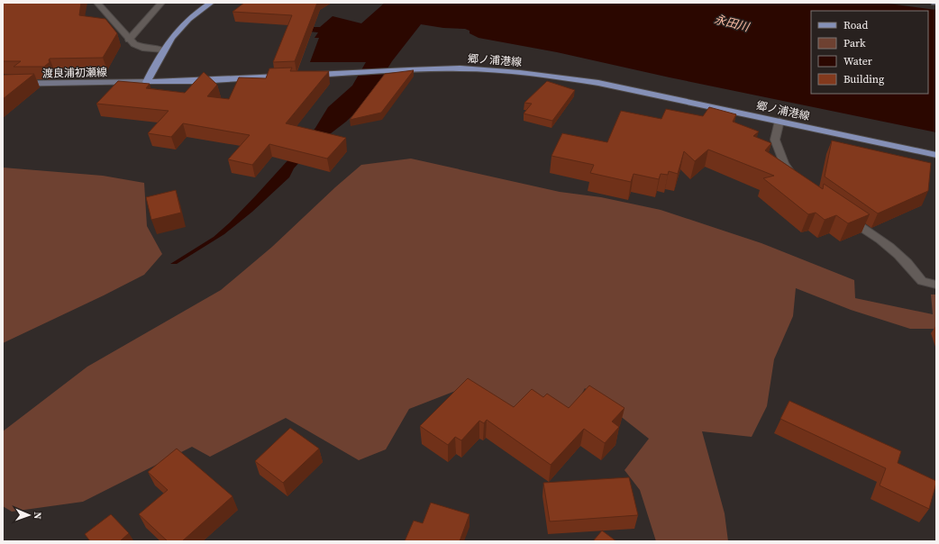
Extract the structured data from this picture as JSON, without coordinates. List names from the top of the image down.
{
  "streets": {
    "main road": ["郷ノ浦港線", "渡良浦初瀬線"]
  },
  "water": ["永田川"],
  "legend": [
    "Road",
    "Park",
    "Water",
    "Building"
  ],
  "north": "right"
}
